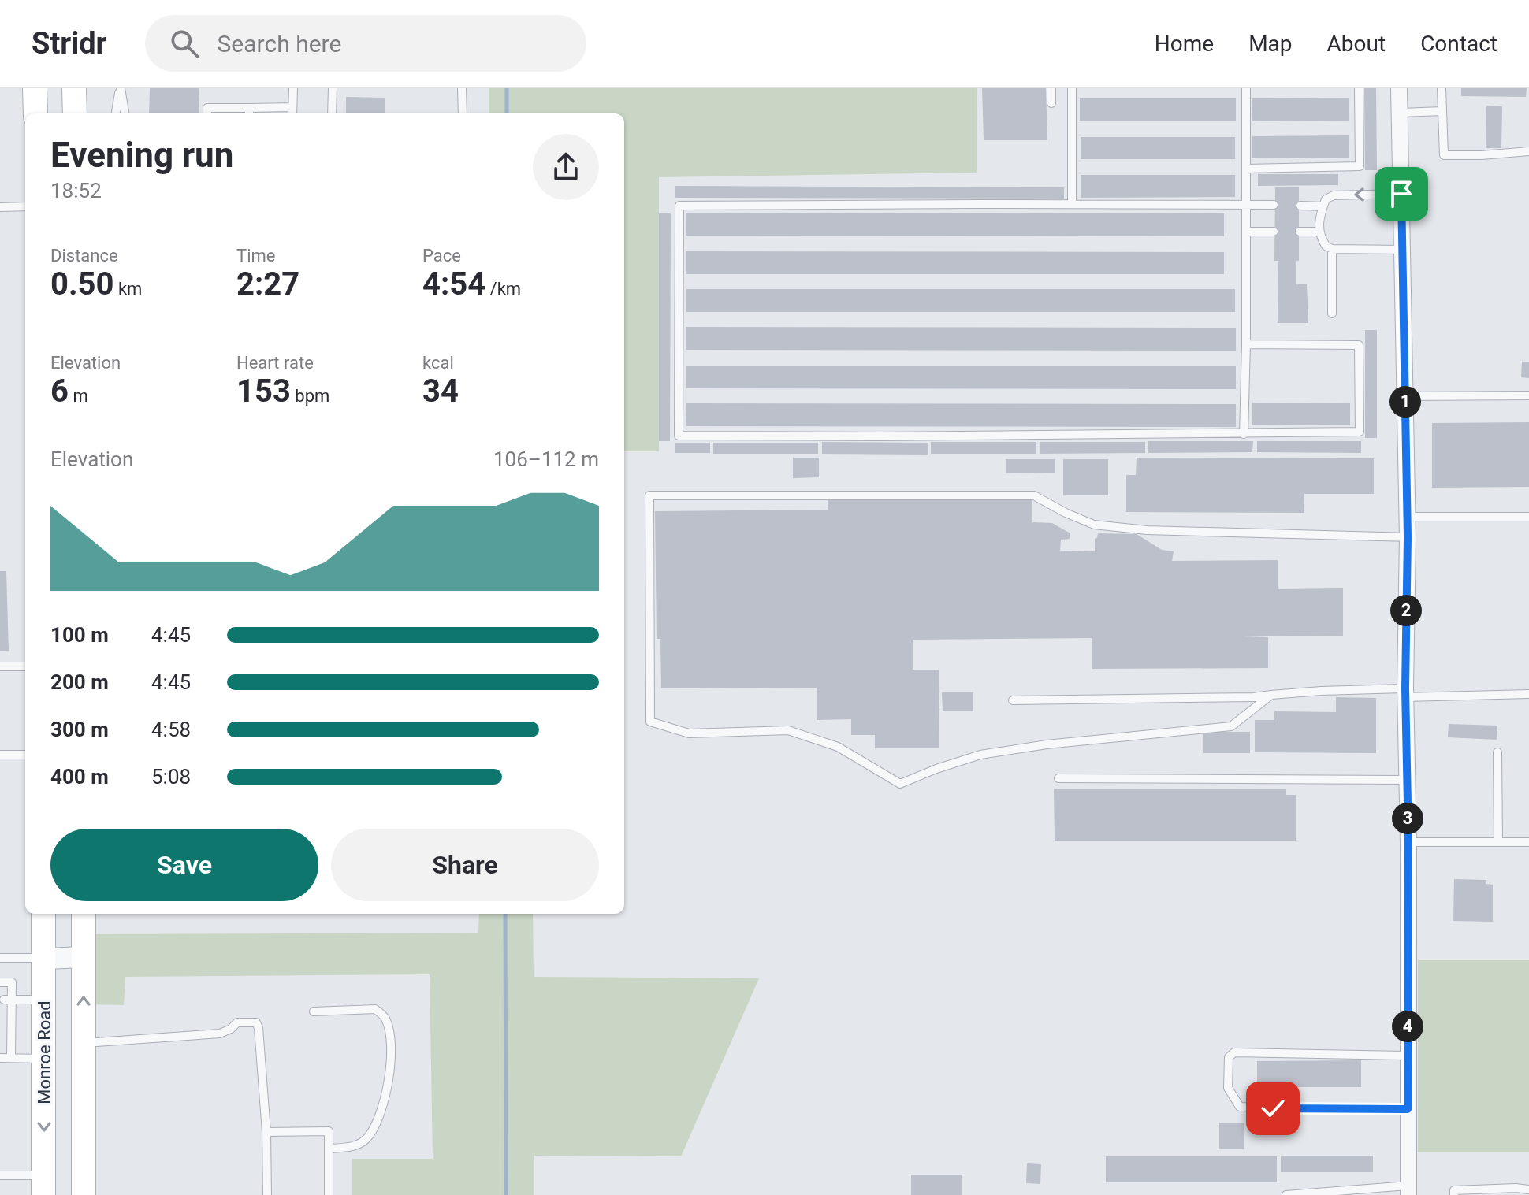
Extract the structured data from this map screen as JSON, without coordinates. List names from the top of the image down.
{
  "streets": {
    "main road": ["Monroe Road"]
  },
  "page": {
    "header": "Stridr",
    "search": "Search here",
    "nav": [
      "Home",
      "Map",
      "About",
      "Contact"
    ],
    "heading": ["Evening run", "18:52"],
    "stats": [
      ["Distance", "0.50 km"],
      ["Time", "2:27"],
      ["Pace", "4:54 /km"],
      ["Elevation", "6 m"],
      ["Heart rate", "153 bpm"],
      ["kcal", "34"]
    ],
    "pins": [
      "1",
      "2",
      "3",
      "4"
    ],
    "chart": ["Elevation", "106–112 m"],
    "list": [
      {
        "name": "100 m",
        "note": "4:45"
      },
      {
        "name": "200 m",
        "note": "4:45"
      },
      {
        "name": "300 m",
        "note": "4:58"
      },
      {
        "name": "400 m",
        "note": "5:08"
      }
    ],
    "buttons": ["Save", "Share"]
  }
}
